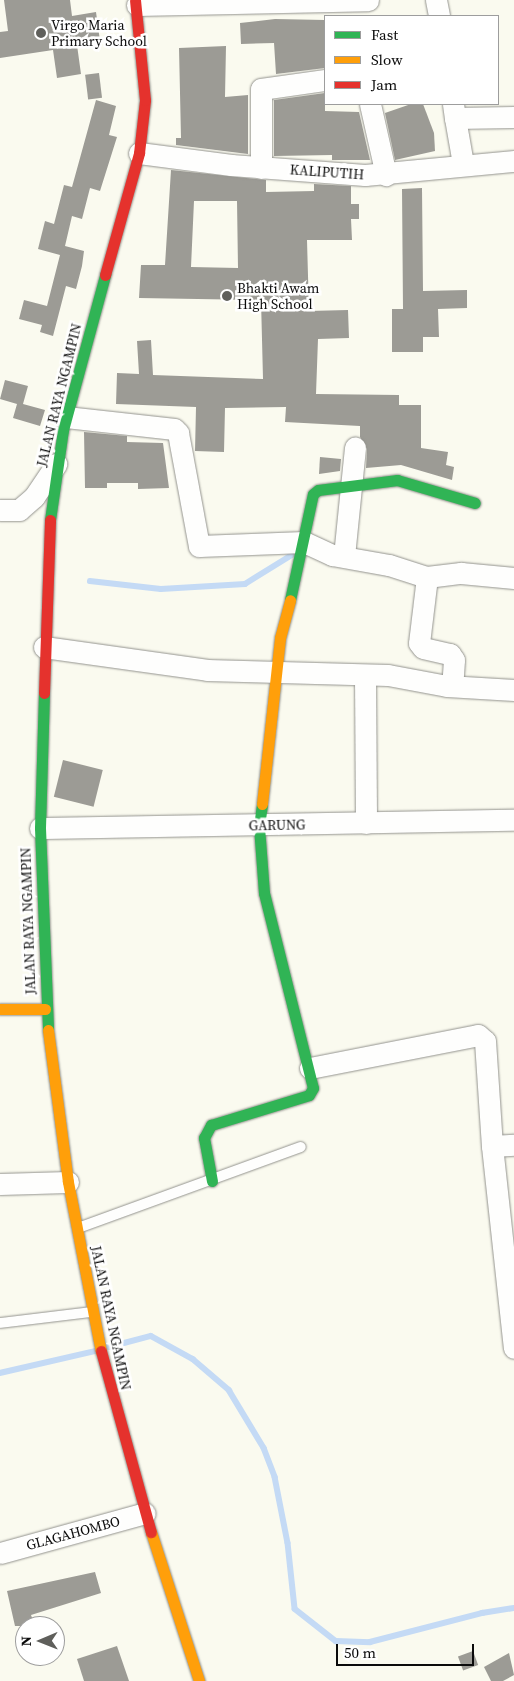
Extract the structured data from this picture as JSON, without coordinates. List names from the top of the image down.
{
  "streets": {
    "main road": ["JALAN RAYA NGAMPIN"],
    "street": ["KALIPUTIH", "GARUNG", "GLAGAHOMBO"]
  },
  "crossings": [
    ["KALIPUTIH", "JALAN RAYA NGAMPIN"],
    ["JALAN RAYA NGAMPIN", "GARUNG"],
    ["JALAN RAYA NGAMPIN", "GLAGAHOMBO"]
  ],
  "places": ["Virgo Maria Primary School", "Bhakti Awam High School"],
  "legend": ["Fast", "Slow", "Jam"],
  "scale_bar": "50 m",
  "north": "left"
}
